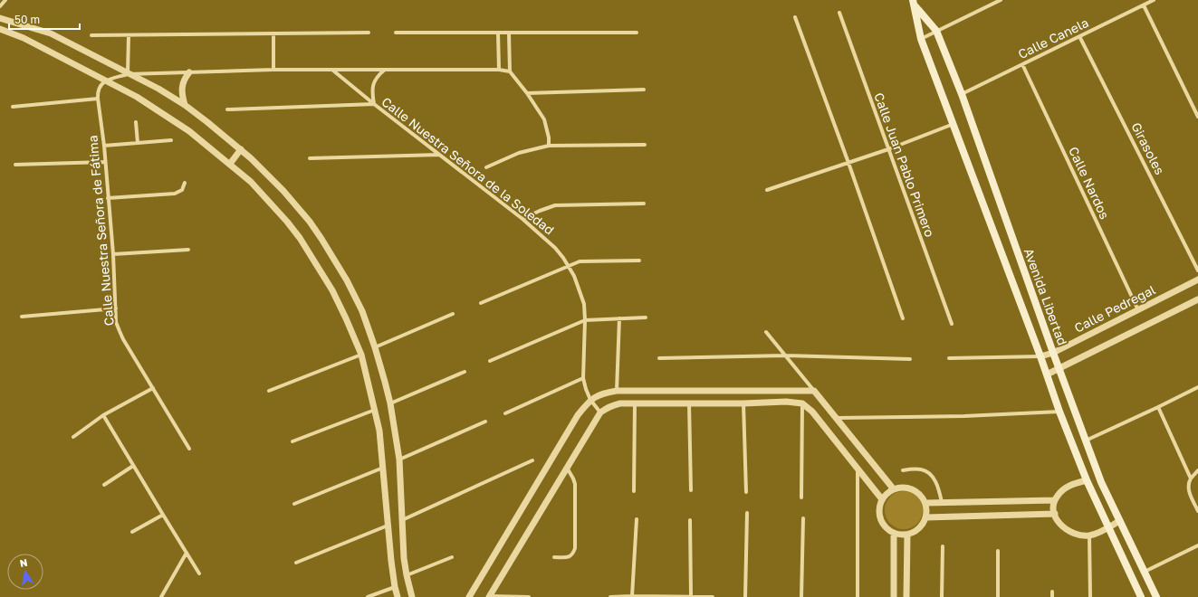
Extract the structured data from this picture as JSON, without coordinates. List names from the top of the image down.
{
  "streets": {
    "main road": ["Avenida Libertad"],
    "street": [
      "Calle Canela",
      "Girasoles",
      "Calle Juan Pablo Primero",
      "Calle Nuestra Señora de la Soledad",
      "Calle Nardos",
      "Calle Nuestra Señora de Fátima",
      "Calle Pedregal"
    ]
  },
  "crossings": [
    ["Calle Canela", "Girasoles"],
    ["Calle Canela", "Calle Nardos"],
    ["Calle Canela", "Avenida Libertad"],
    ["Calle Nardos", "Calle Pedregal"],
    ["Avenida Libertad", "Calle Pedregal"]
  ],
  "scale_bar": "50 m",
  "north": "top"
}
